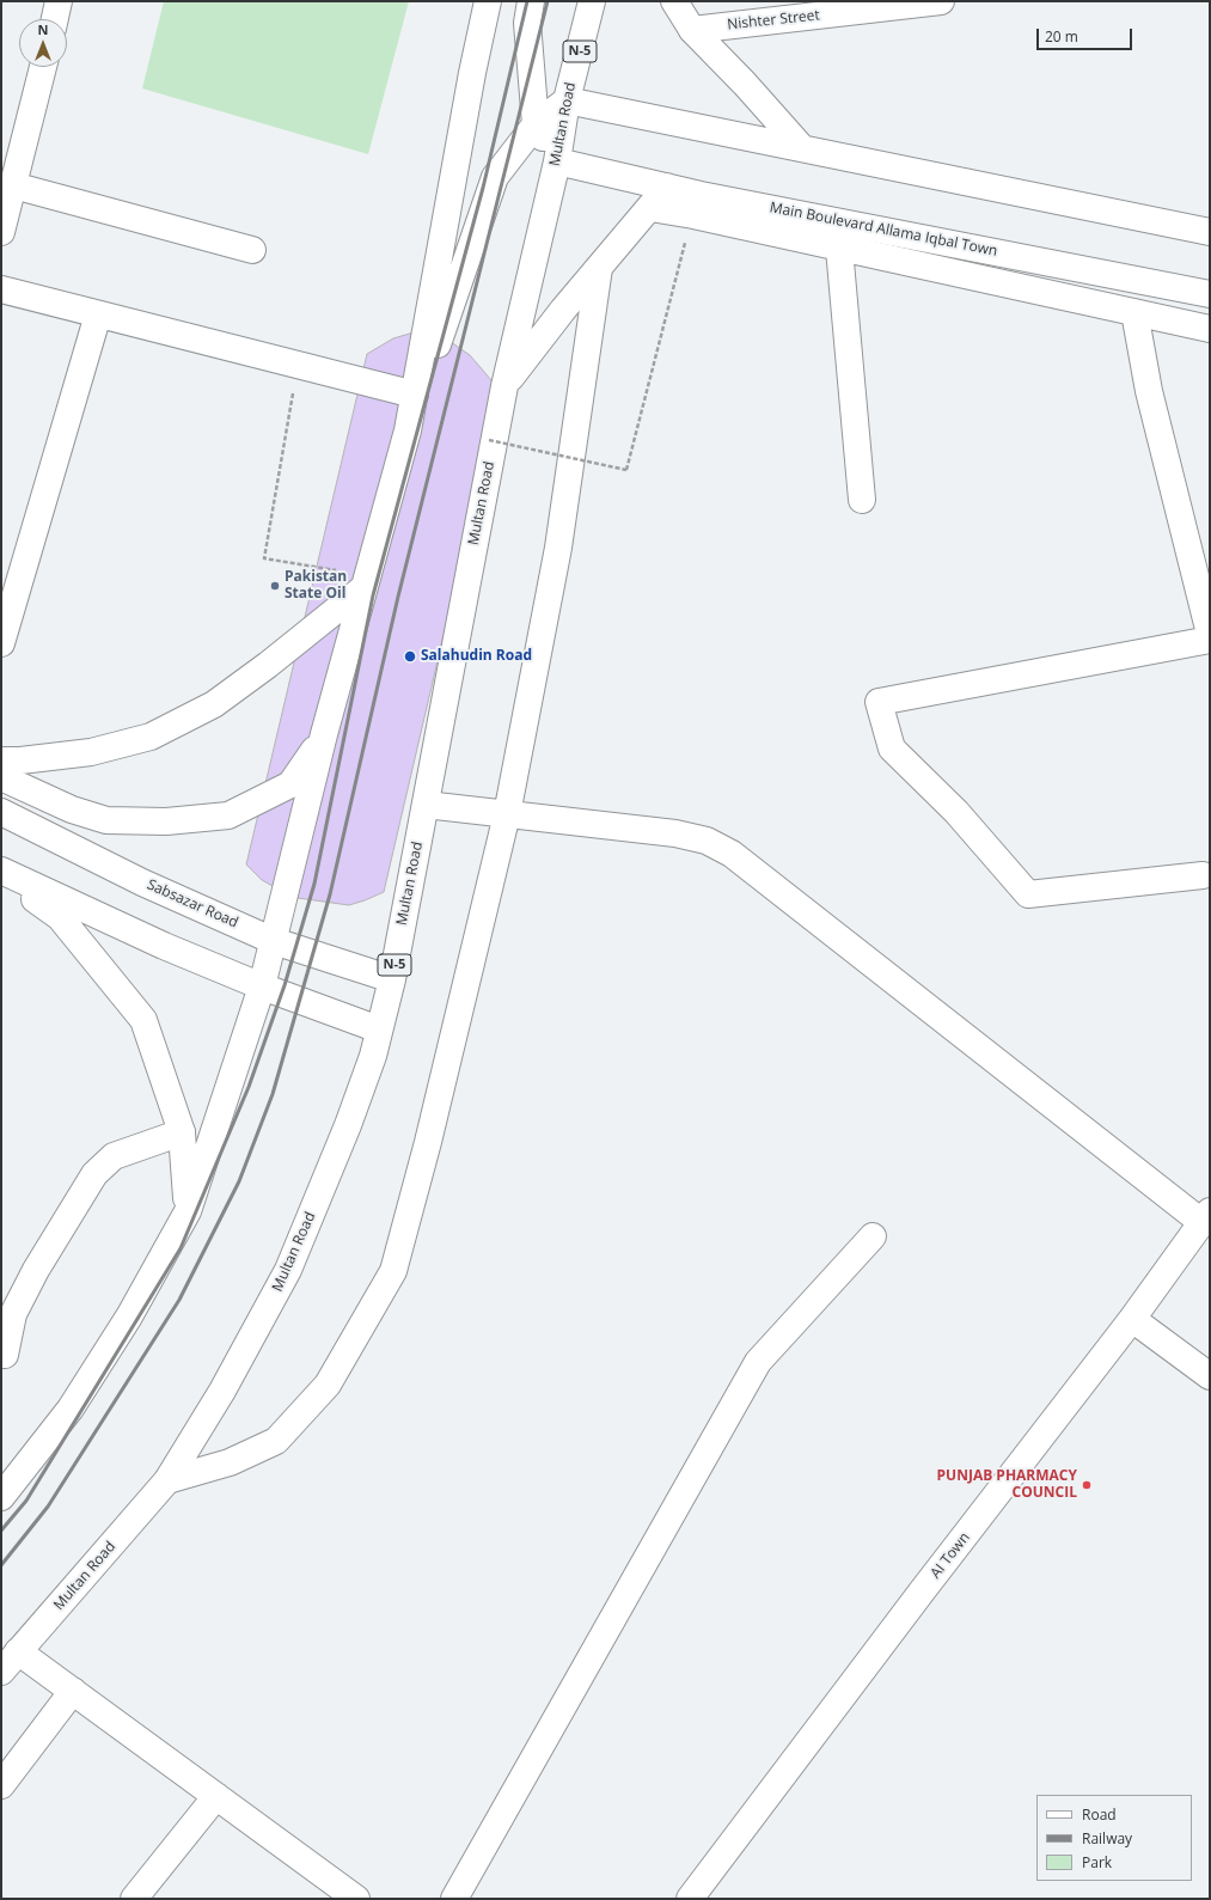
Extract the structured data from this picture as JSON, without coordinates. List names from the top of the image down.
{
  "streets": {
    "street": [
      "Nishter Street",
      "N-5",
      "Multan Road",
      "Main Boulevard Allama Iqbal Town",
      "Sabsazar Road",
      "AI Town"
    ]
  },
  "crossings": [
    ["Multan Road", "Main Boulevard Allama Iqbal Town"],
    ["Multan Road", "Sabsazar Road"]
  ],
  "places": ["Pakistan State Oil", "Salahudin Road", "PUNJAB PHARMACY COUNCIL"],
  "legend": ["Road", "Railway", "Park"],
  "scale_bar": "20 m",
  "north": "top"
}
